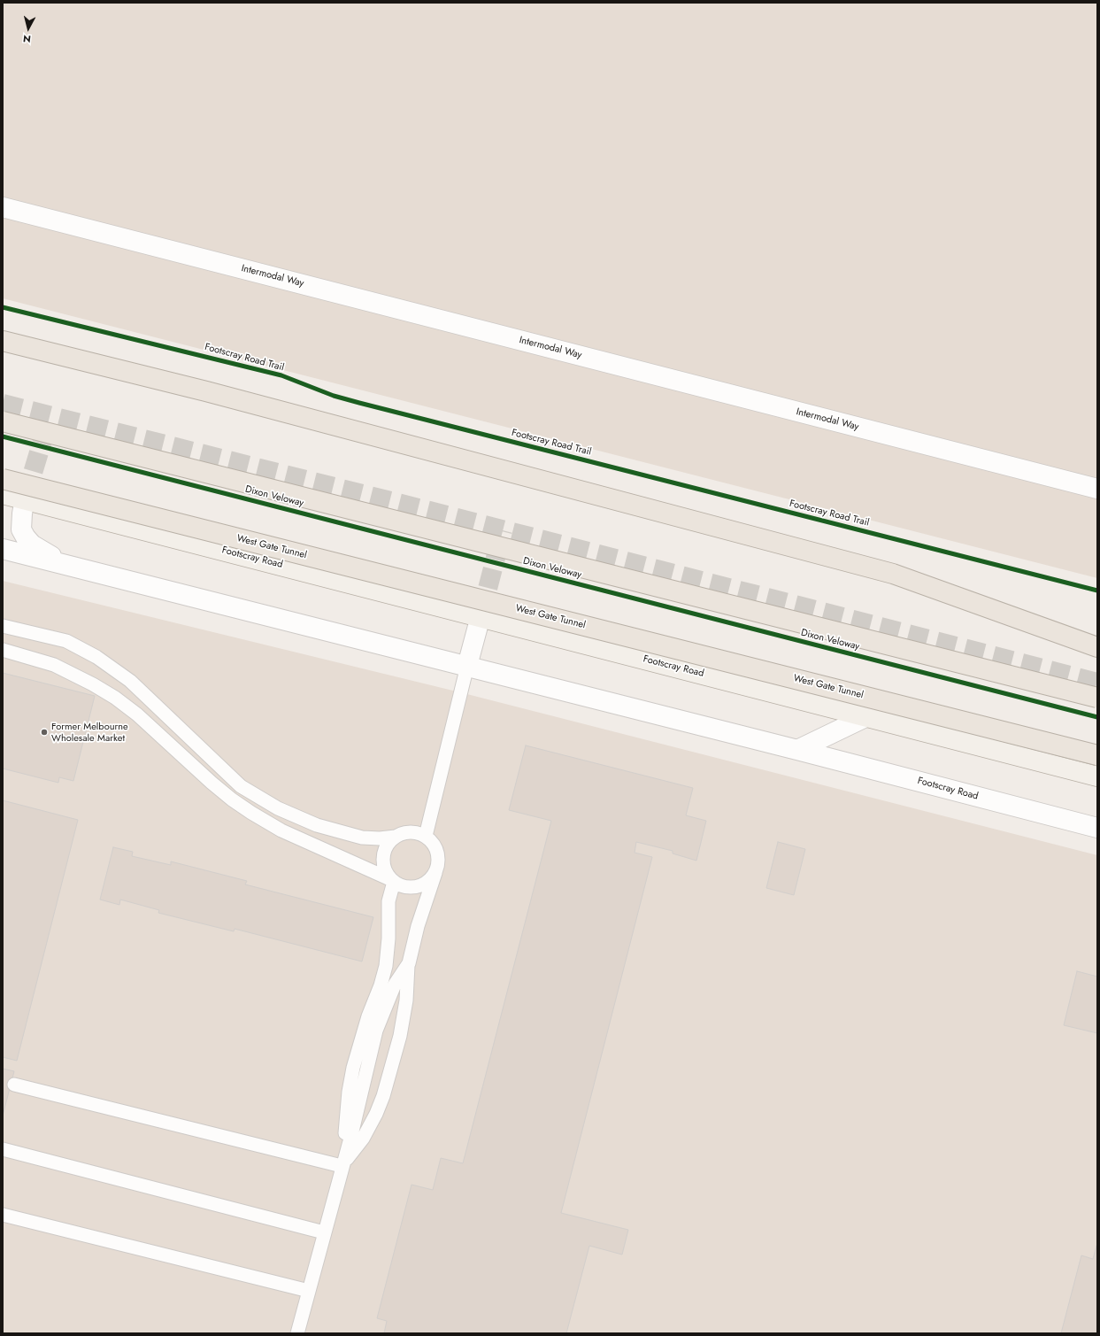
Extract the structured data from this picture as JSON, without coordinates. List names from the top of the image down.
{
  "streets": {
    "highway": ["West Gate Tunnel"],
    "main road": ["Footscray Road"],
    "street": ["Intermodal Way"],
    "cycle path": ["Footscray Road Trail", "Dixon Veloway"]
  },
  "places": ["Former Melbourne Wholesale Market"],
  "north": "bottom"
}
